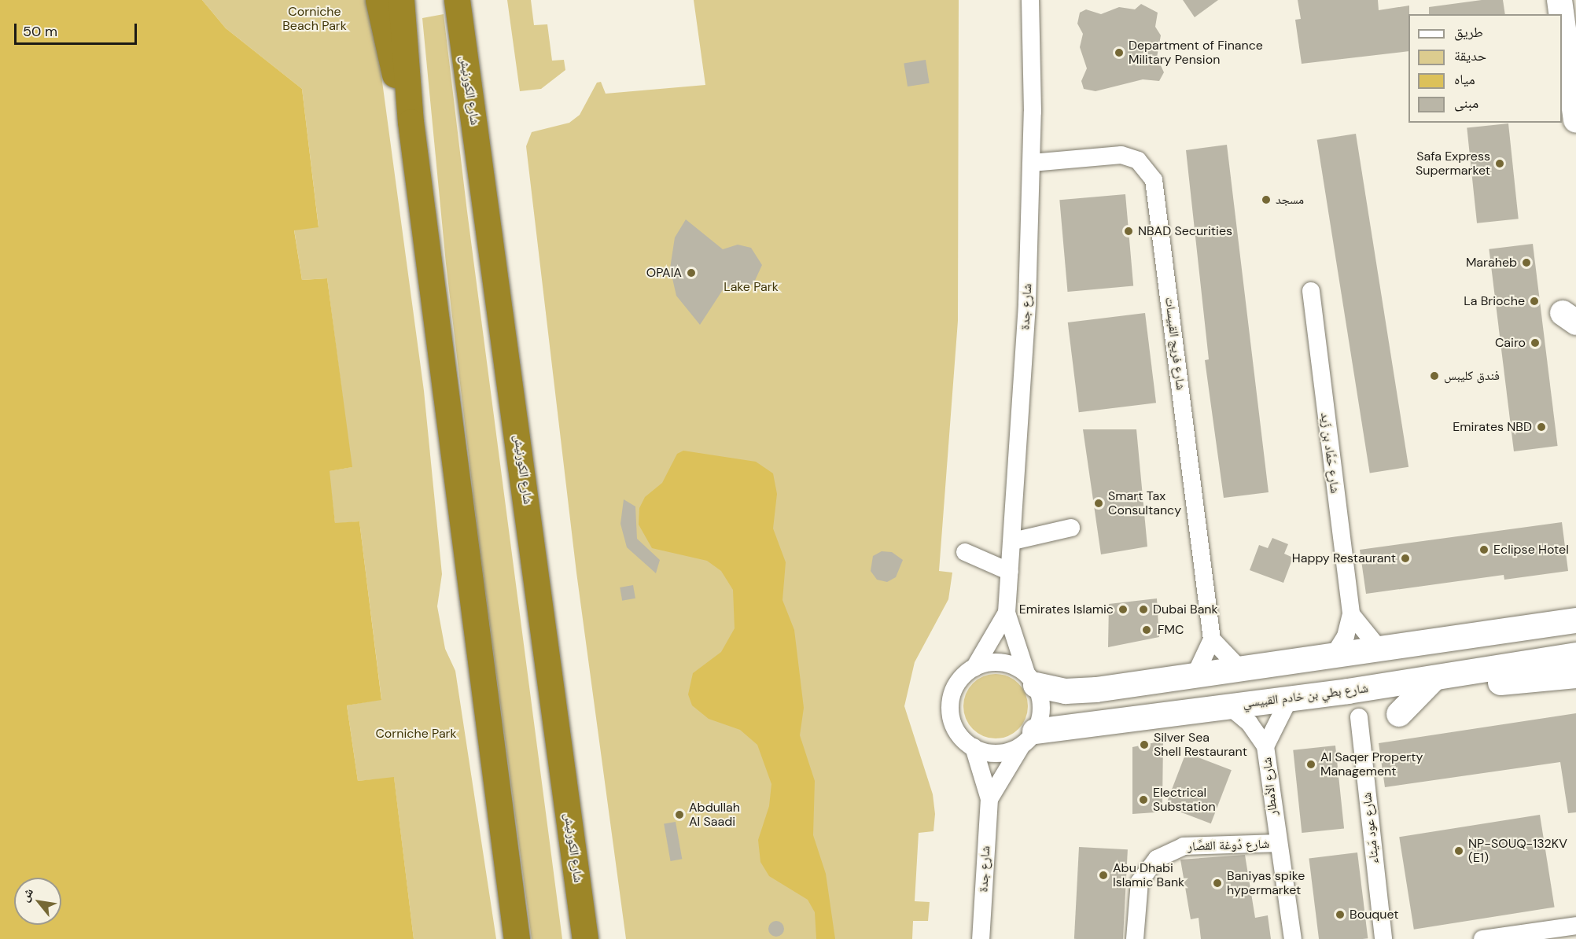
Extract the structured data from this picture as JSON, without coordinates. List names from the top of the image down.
{
  "streets": {
    "highway": ["شارع الكورنيش"],
    "street": [
      "شارع جدة",
      "شارع فريج القبيسات",
      "شارع حَمَّاد بن زَيد",
      "شارع بطي بن خادم القبيسي",
      "شارع الأمطار",
      "شارع عود مَيثاء",
      "شارع دُوغة القصَّار"
    ]
  },
  "crossings": [
    ["شارع جدة", "شارع فريج القبيسات"],
    ["شارع جدة", "شارع بطي بن خادم القبيسي"],
    ["شارع بطي بن خادم القبيسي", "شارع الأمطار"],
    ["شارع الأمطار", "شارع دُوغة القصَّار"]
  ],
  "parks": ["Corniche Beach Park", "Lake Park", "Corniche Park"],
  "places": [
    "Department of Finance Military Pension",
    "Safa Express Supermarket",
    "مسجد",
    "NBAD Securities",
    "Maraheb",
    "OPAIA",
    "La Brioche",
    "Cairo",
    "فندق كليبس",
    "Emirates NBD",
    "Smart Tax Consultancy",
    "Eclipse Hotel",
    "Happy Restaurant",
    "Emirates Islamic",
    "Dubai Bank",
    "FMC",
    "Silver Sea Shell Restaurant",
    "Al Saqer Property Management",
    "Electrical Substation",
    "Abdullah Al Saadi",
    "NP-SOUQ-132KV (E1)",
    "Abu Dhabi Islamic Bank",
    "Baniyas spike hypermarket",
    "Bouquet"
  ],
  "legend": [
    "طريق",
    "حديقة",
    "مياه",
    "مبنى"
  ],
  "scale_bar": "50 m",
  "north": "top left"
}
